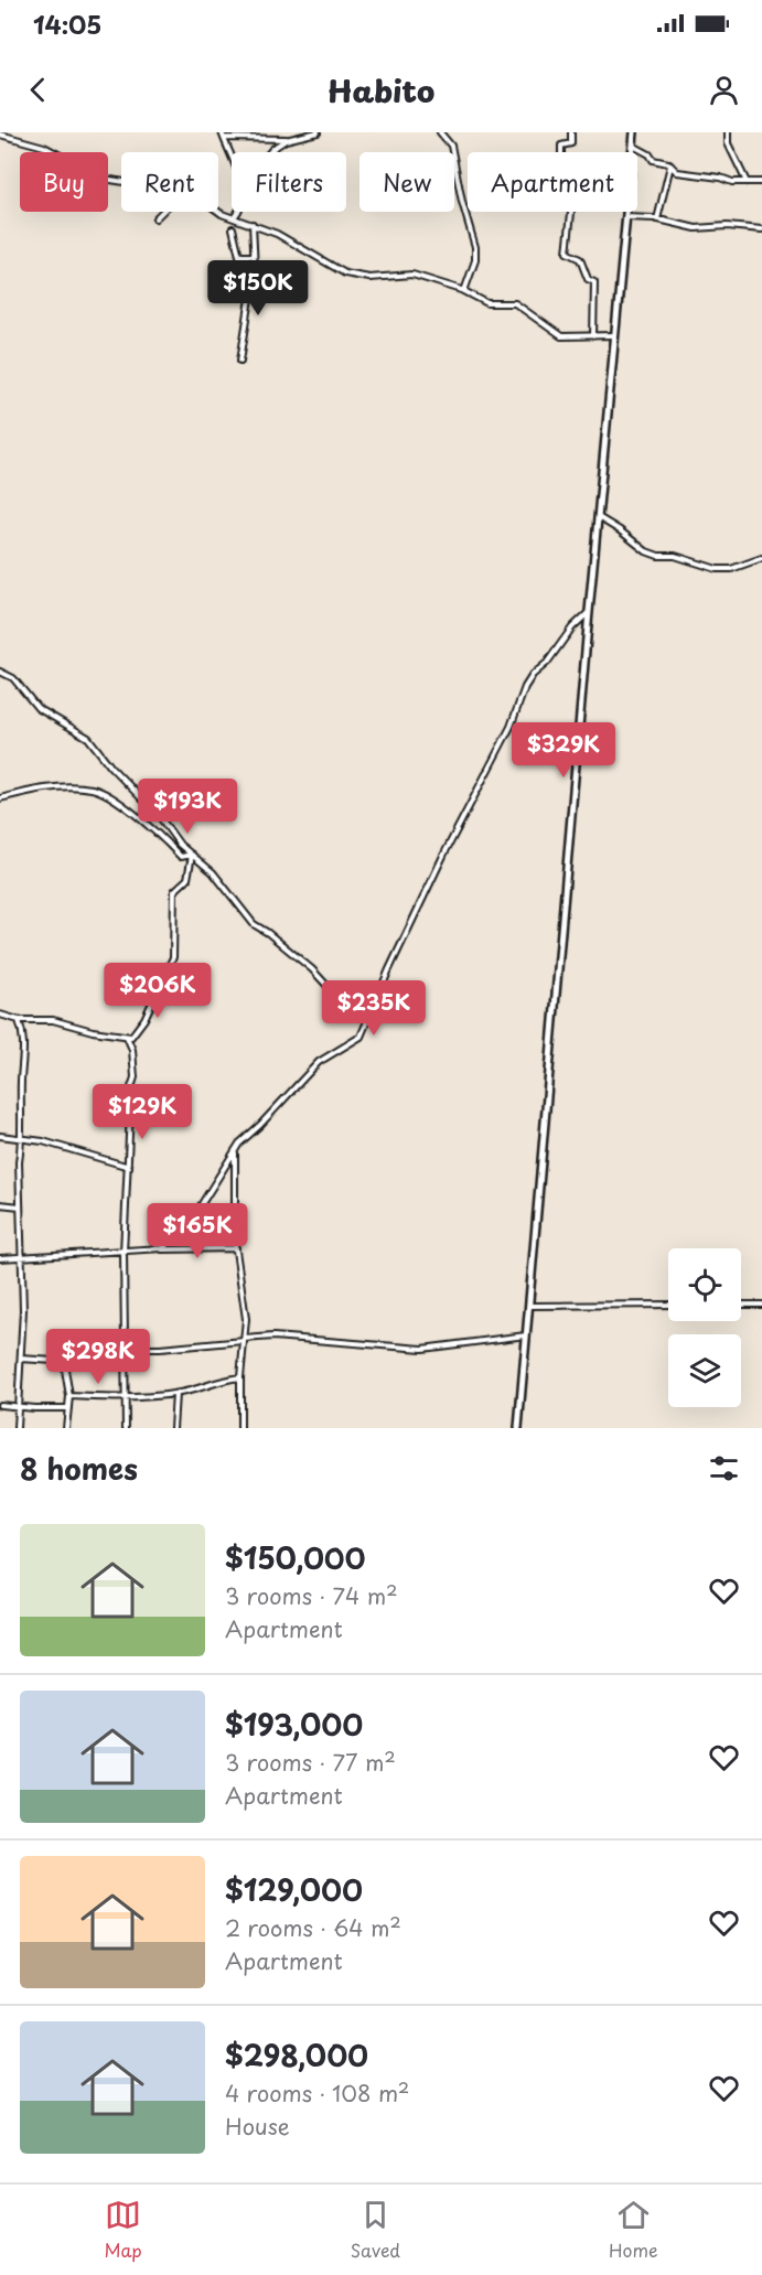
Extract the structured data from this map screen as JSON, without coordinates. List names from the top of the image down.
{
  "page": {
    "status": "14:05",
    "header": "Habito",
    "chip": [
      "Buy",
      "Rent",
      "Filters",
      "New",
      "Apartment"
    ],
    "price": [
      "$150K",
      "$329K",
      "$193K",
      "$206K",
      "$235K",
      "$129K",
      "$165K",
      "$298K"
    ],
    "heading": "8 homes",
    "list": [
      {
        "name": "$150,000",
        "note": "3 rooms · 74 m² · Apartment"
      },
      {
        "name": "$193,000",
        "note": "3 rooms · 77 m² · Apartment"
      },
      {
        "name": "$129,000",
        "note": "2 rooms · 64 m² · Apartment"
      },
      {
        "name": "$298,000",
        "note": "4 rooms · 108 m² · House"
      }
    ],
    "tabs": ["Map", "Saved", "Home"]
  }
}
